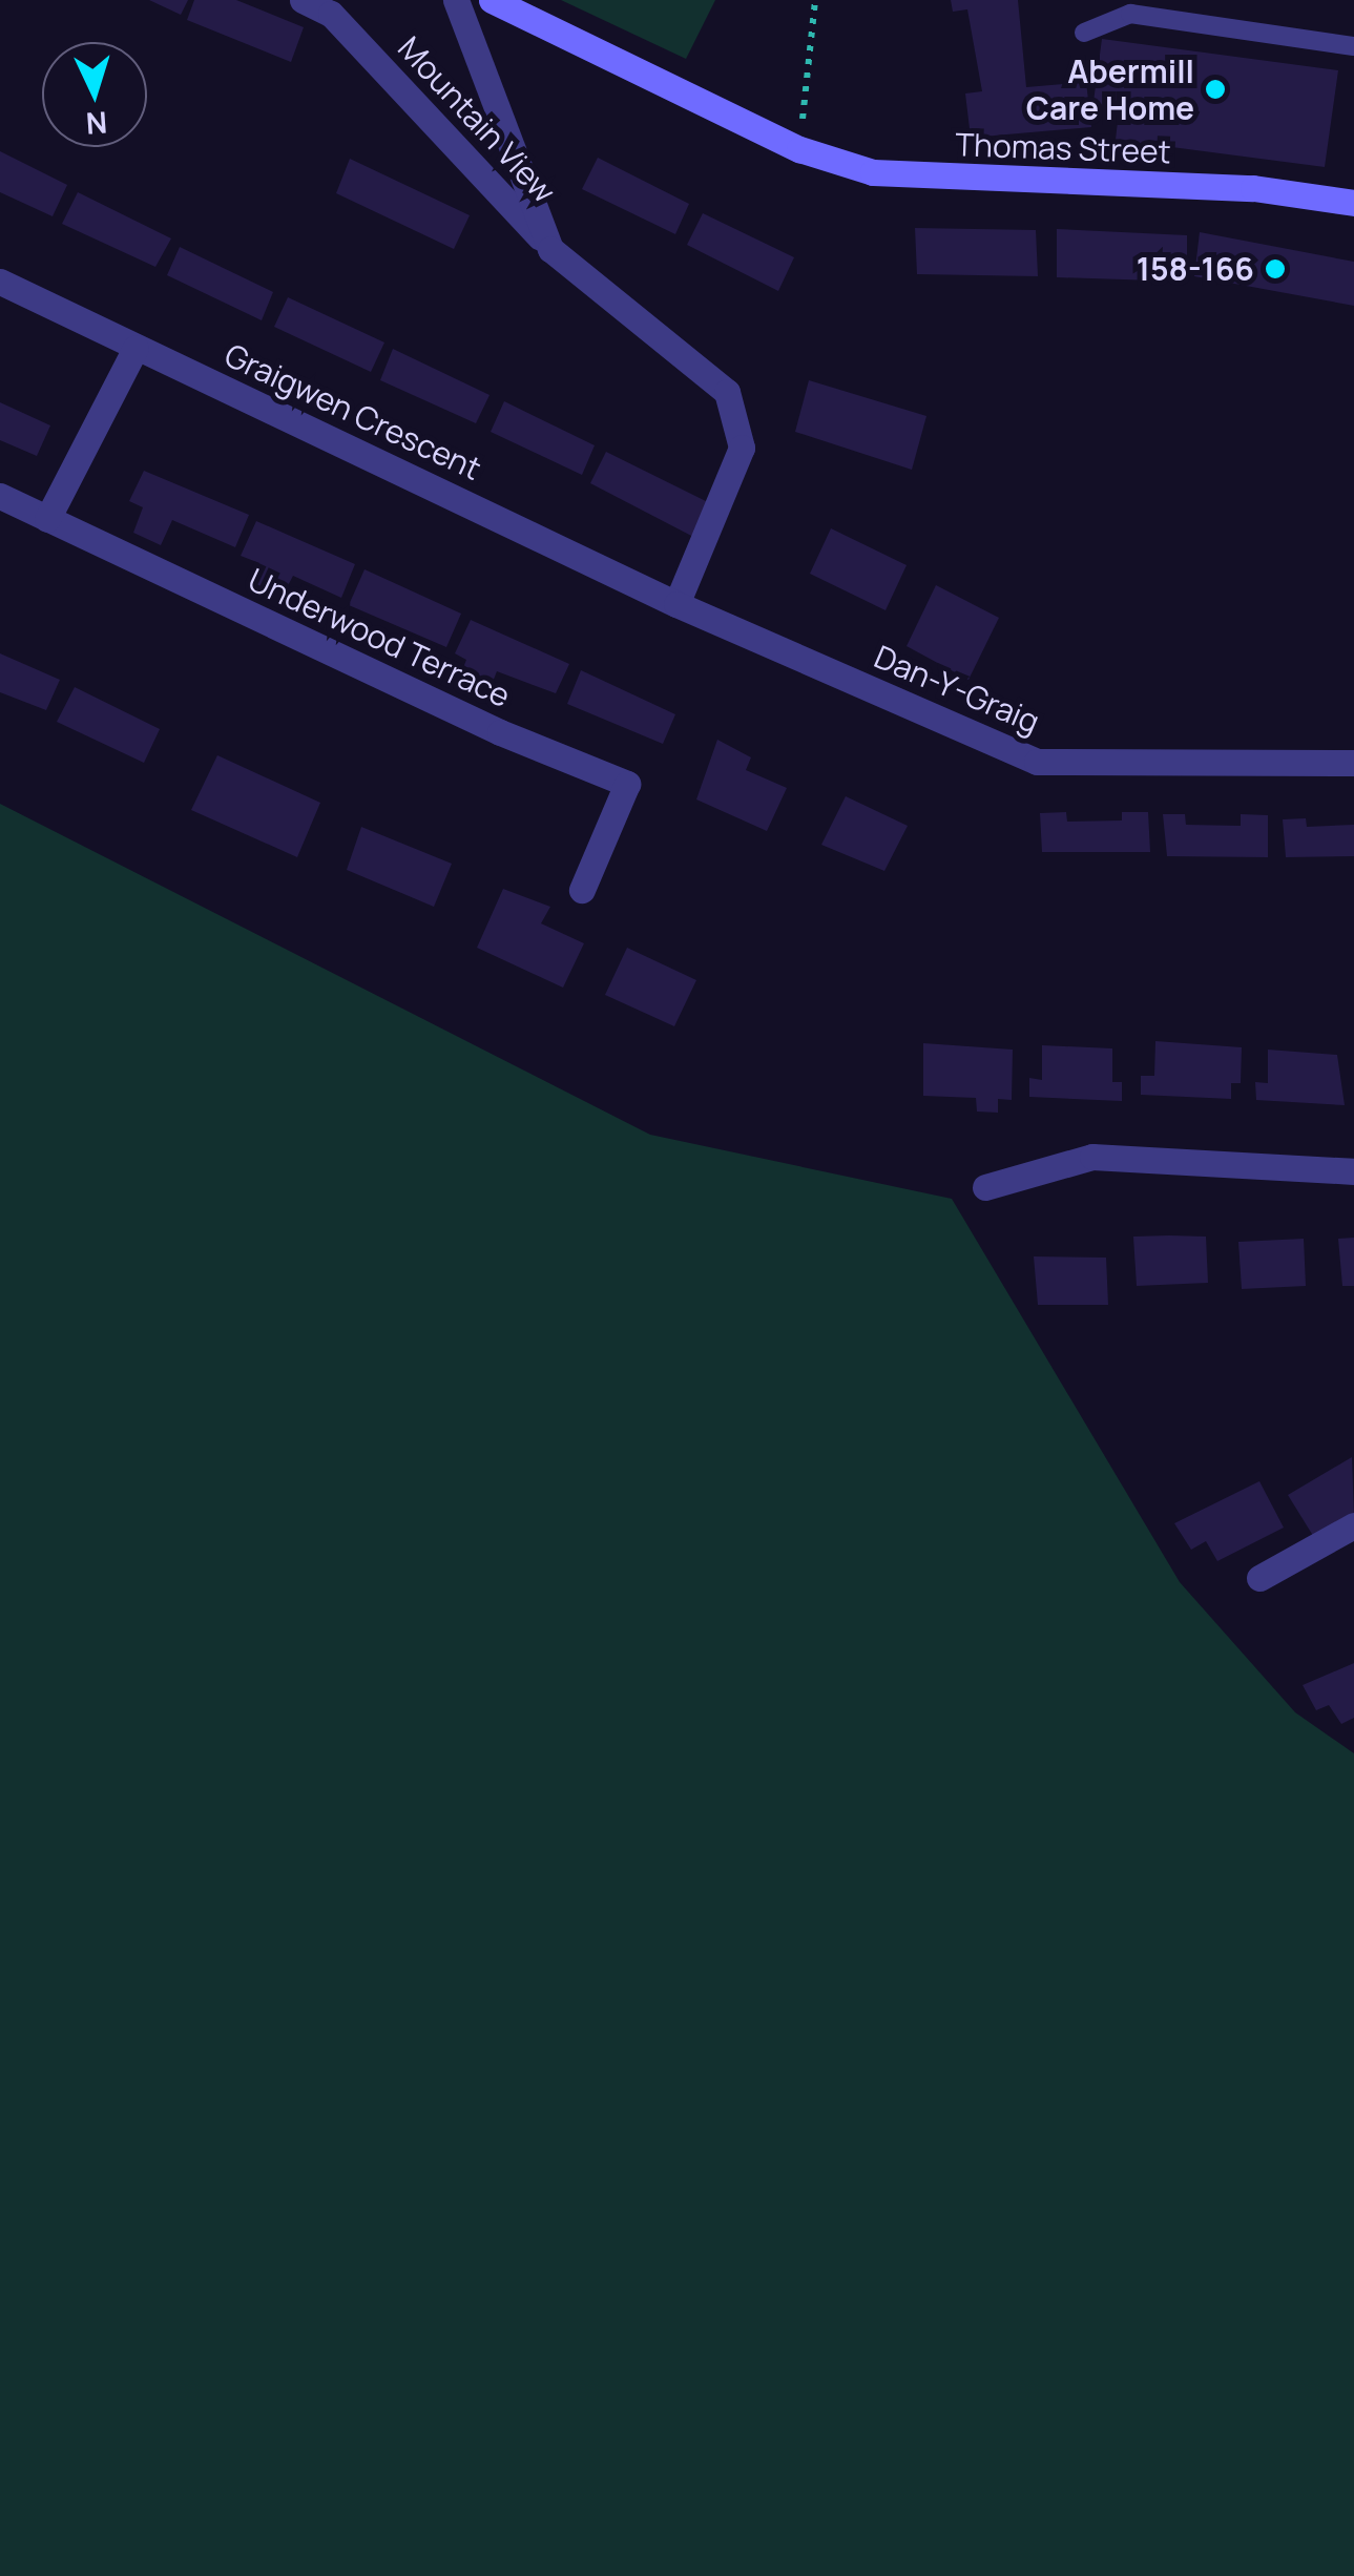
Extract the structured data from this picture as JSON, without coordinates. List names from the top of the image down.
{
  "streets": {
    "main road": ["Thomas Street"],
    "street": [
      "Mountain View",
      "Graigwen Crescent",
      "Underwood Terrace",
      "Dan-Y-Graig"
    ]
  },
  "crossings": [
    ["Mountain View", "Graigwen Crescent"],
    ["Mountain View", "Dan-Y-Graig"],
    ["Graigwen Crescent", "Dan-Y-Graig"]
  ],
  "places": ["Abermill Care Home", "158-166"],
  "north": "bottom"
}
